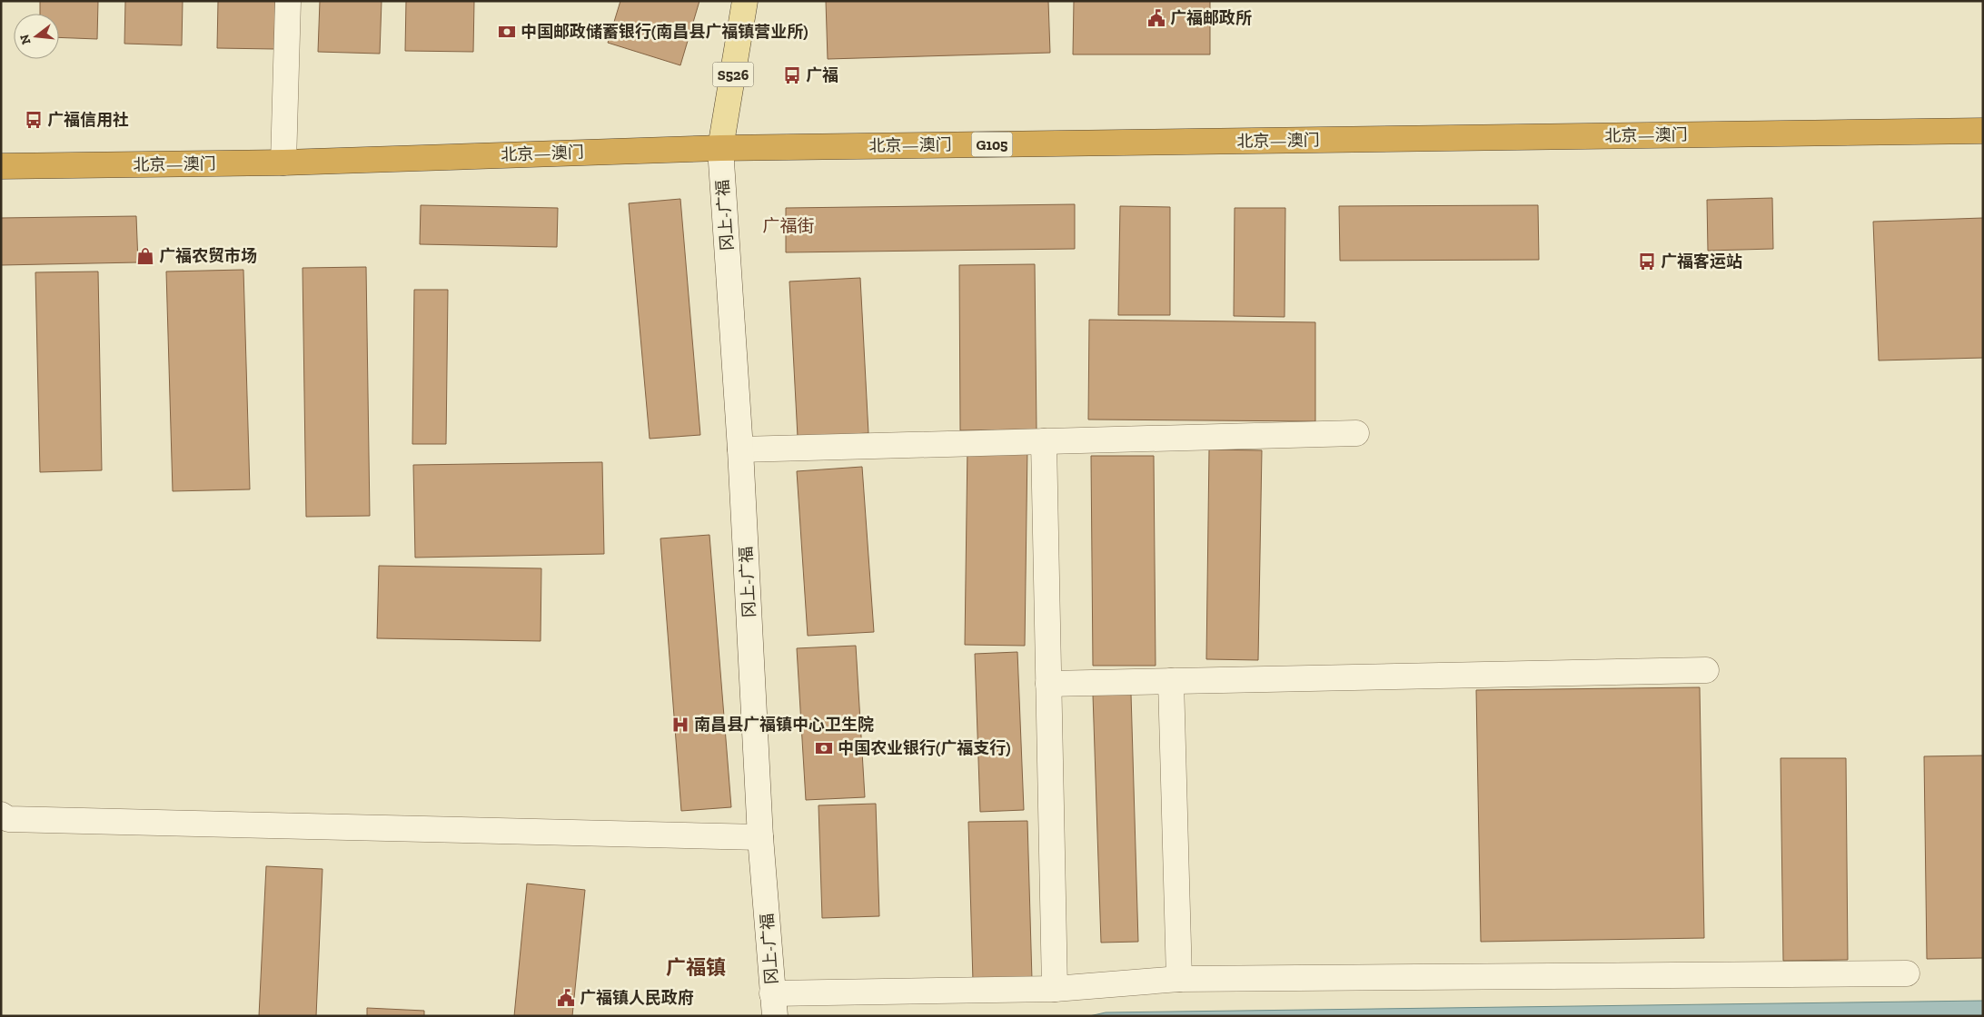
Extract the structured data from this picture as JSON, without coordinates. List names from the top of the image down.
{
  "streets": {
    "highway": ["北京—澳门", "G105"],
    "main road": ["S526"],
    "street": ["冈上-广福"]
  },
  "crossings": [
    ["S526", "北京—澳门"],
    ["S526", "冈上-广福"],
    ["北京—澳门", "冈上-广福"]
  ],
  "districts": ["广福街", "广福镇"],
  "places": {
    "public building": ["广福邮政所", "广福镇人民政府"],
    "bank": ["中国邮政储蓄银行(南昌县广福镇营业所)", "中国农业银行(广福支行)"],
    "bus stop": ["广福", "广福信用社", "广福客运站"],
    "shop": ["广福农贸市场"],
    "hospital": ["南昌县广福镇中心卫生院"]
  },
  "north": "left"
}
